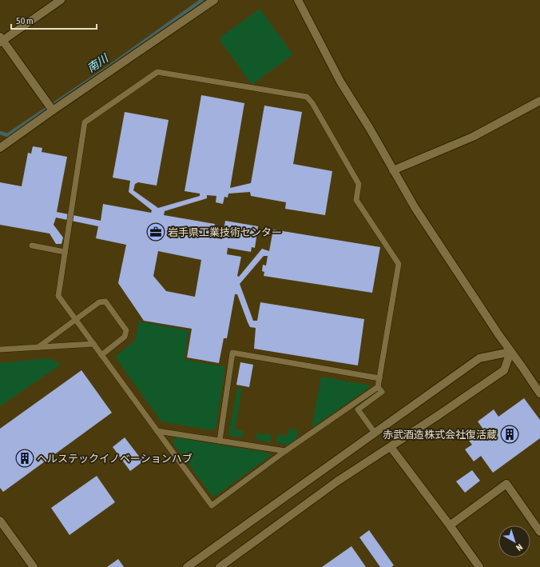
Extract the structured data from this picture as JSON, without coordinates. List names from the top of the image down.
{
  "water": ["南川"],
  "places": {
    "office": ["岩手県工業技術センター"],
    "building": ["赤武酒造株式会社復活蔵", "ヘルステックイノベーションハブ"]
  },
  "scale_bar": "50 m",
  "north": "bottom right"
}
